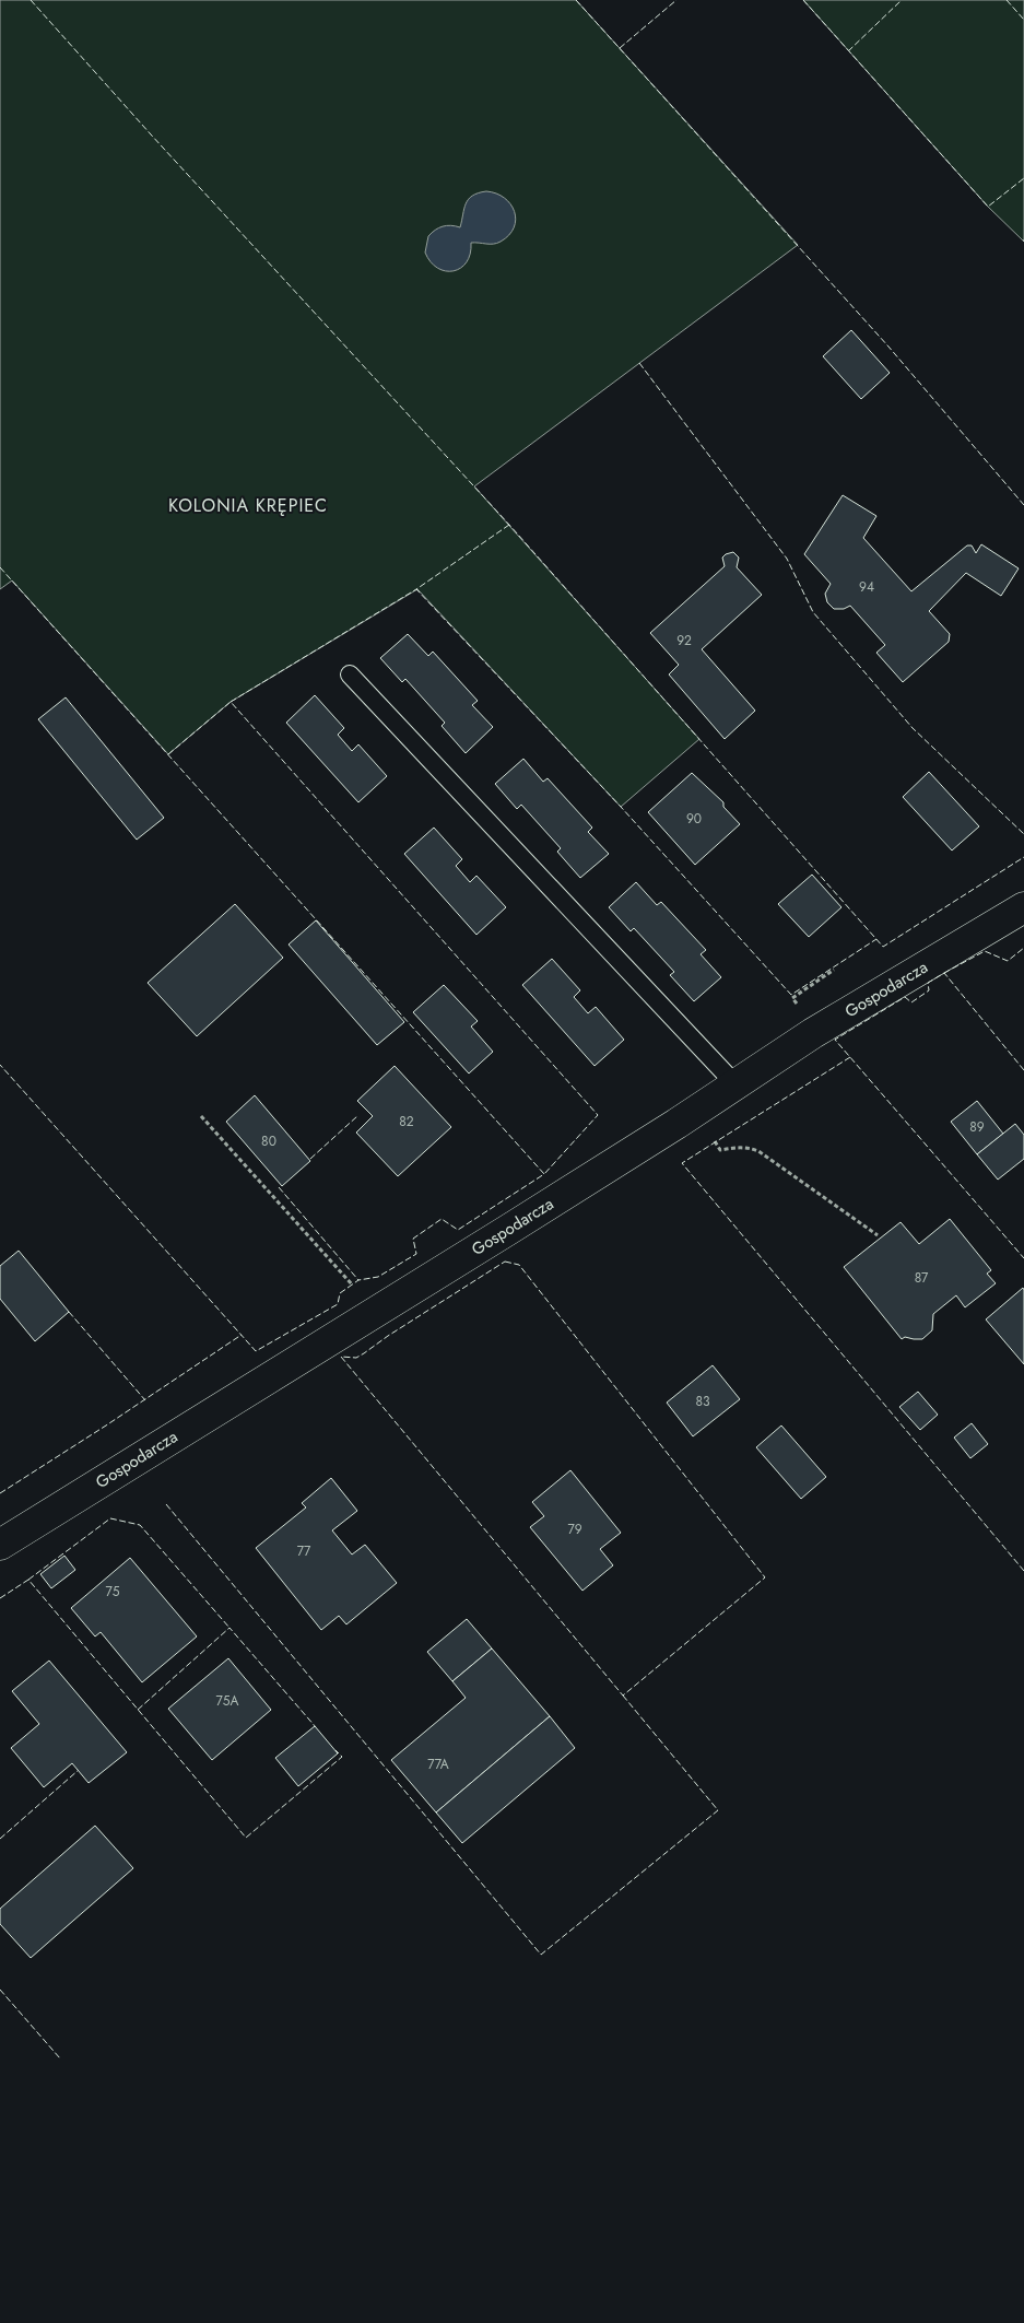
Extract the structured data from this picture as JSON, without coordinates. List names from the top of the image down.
{
  "streets": {
    "street": ["Gospodarcza"]
  },
  "districts": ["KOLONIA KRĘPIEC"],
  "house_numbers": [
    "94",
    "92",
    "90",
    "82",
    "89",
    "80",
    "87",
    "83",
    "79",
    "77",
    "75",
    "75A",
    "77A"
  ]
}
